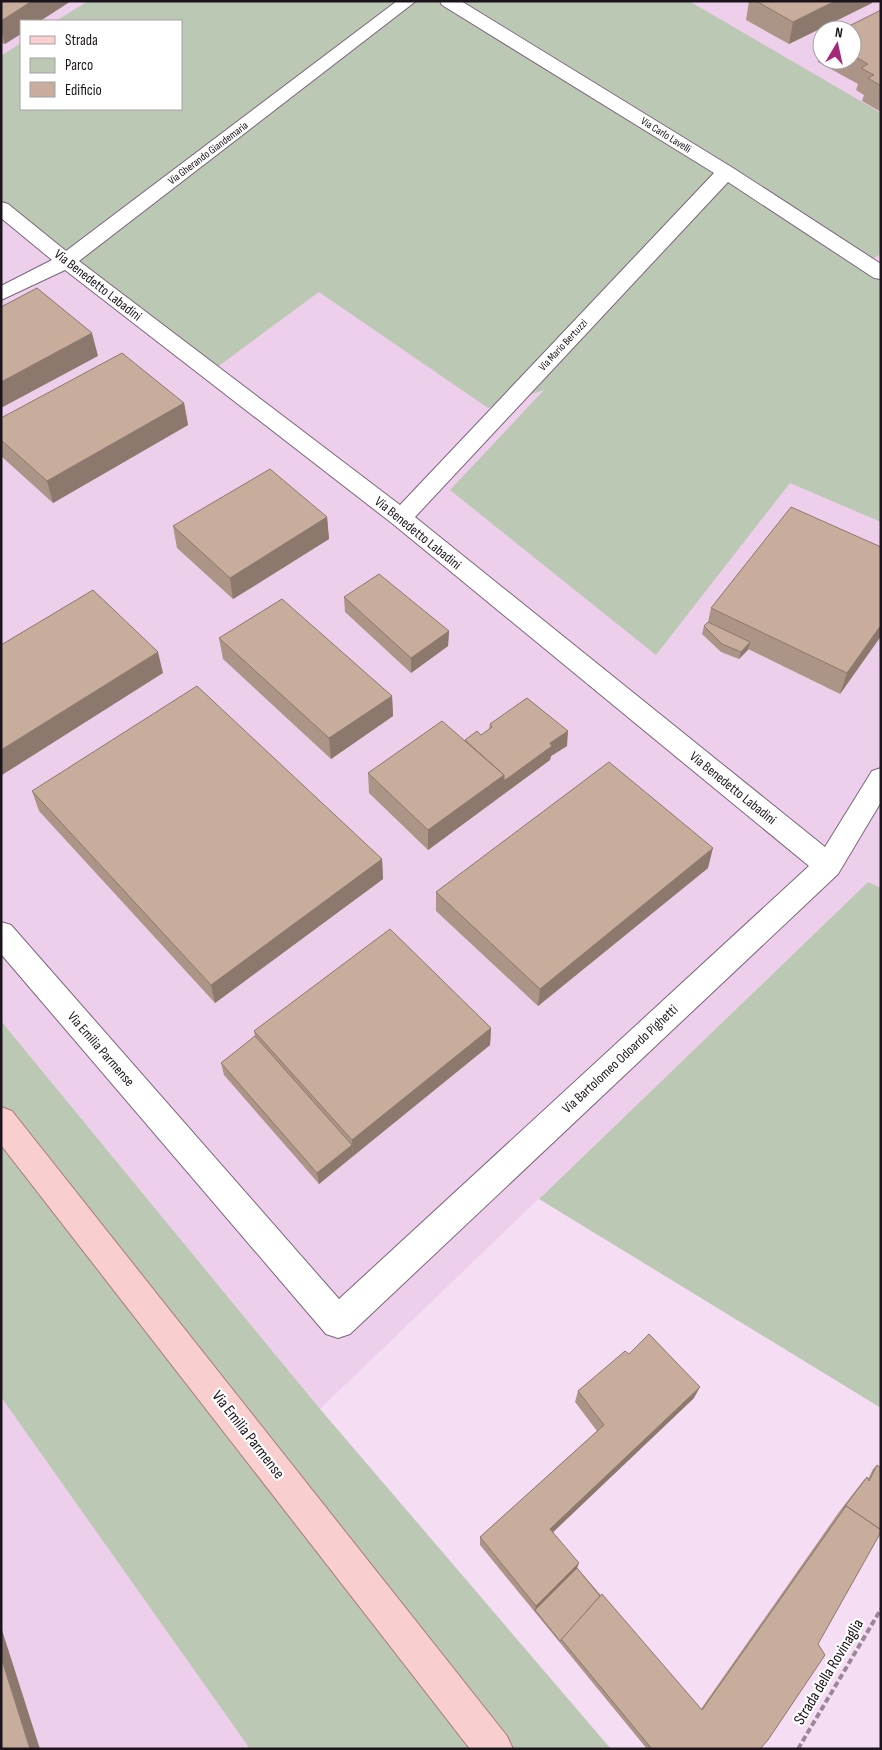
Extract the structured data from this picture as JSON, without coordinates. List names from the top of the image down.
{
  "streets": {
    "main road": ["Via Emilia Parmense"],
    "street": [
      "Via Carlo Lavelli",
      "Via Gherando Giandemaria",
      "Via Benedetto Labadini",
      "Via Mario Bertuzzi",
      "Via Bartolomeo Odoardo Pighetti"
    ],
    "path": ["Strada della Rovinaglia"]
  },
  "crossings": [
    ["Via Carlo Lavelli", "Via Mario Bertuzzi"],
    ["Via Gherando Giandemaria", "Via Benedetto Labadini"],
    ["Via Benedetto Labadini", "Via Mario Bertuzzi"],
    ["Via Benedetto Labadini", "Via Bartolomeo Odoardo Pighetti"],
    ["Via Emilia Parmense", "Via Bartolomeo Odoardo Pighetti"]
  ],
  "legend": ["Strada", "Parco", "Edificio"],
  "north": "top"
}
